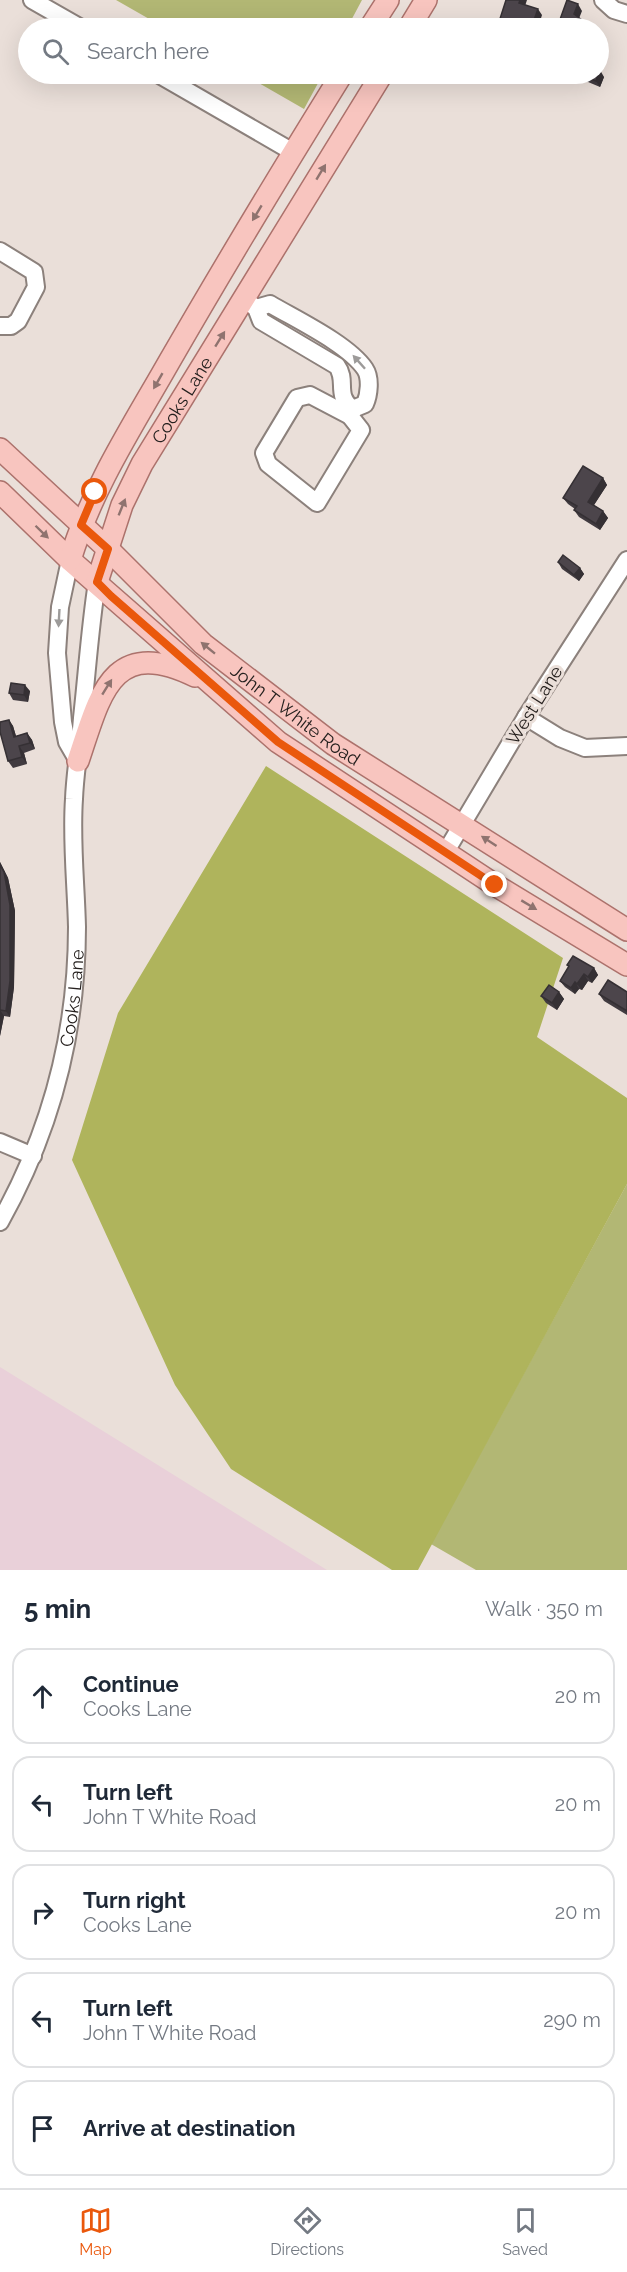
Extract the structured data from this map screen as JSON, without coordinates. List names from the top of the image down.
{
  "streets": {
    "main road": ["Cooks Lane", "John T White Road"],
    "street": ["West Lane"]
  },
  "crossings": [
    ["Cooks Lane", "John T White Road"],
    ["West Lane", "John T White Road"]
  ],
  "page": {
    "search": "Search here",
    "heading": ["5 min", "Walk · 350 m"],
    "list": [
      ["Continue", "Cooks Lane", "20 m"],
      ["Turn left", "John T White Road", "20 m"],
      ["Turn right", "Cooks Lane", "20 m"],
      ["Turn left", "John T White Road", "290 m"],
      "Arrive at destination"
    ],
    "nav": ["Map", "Directions", "Saved"]
  }
}
